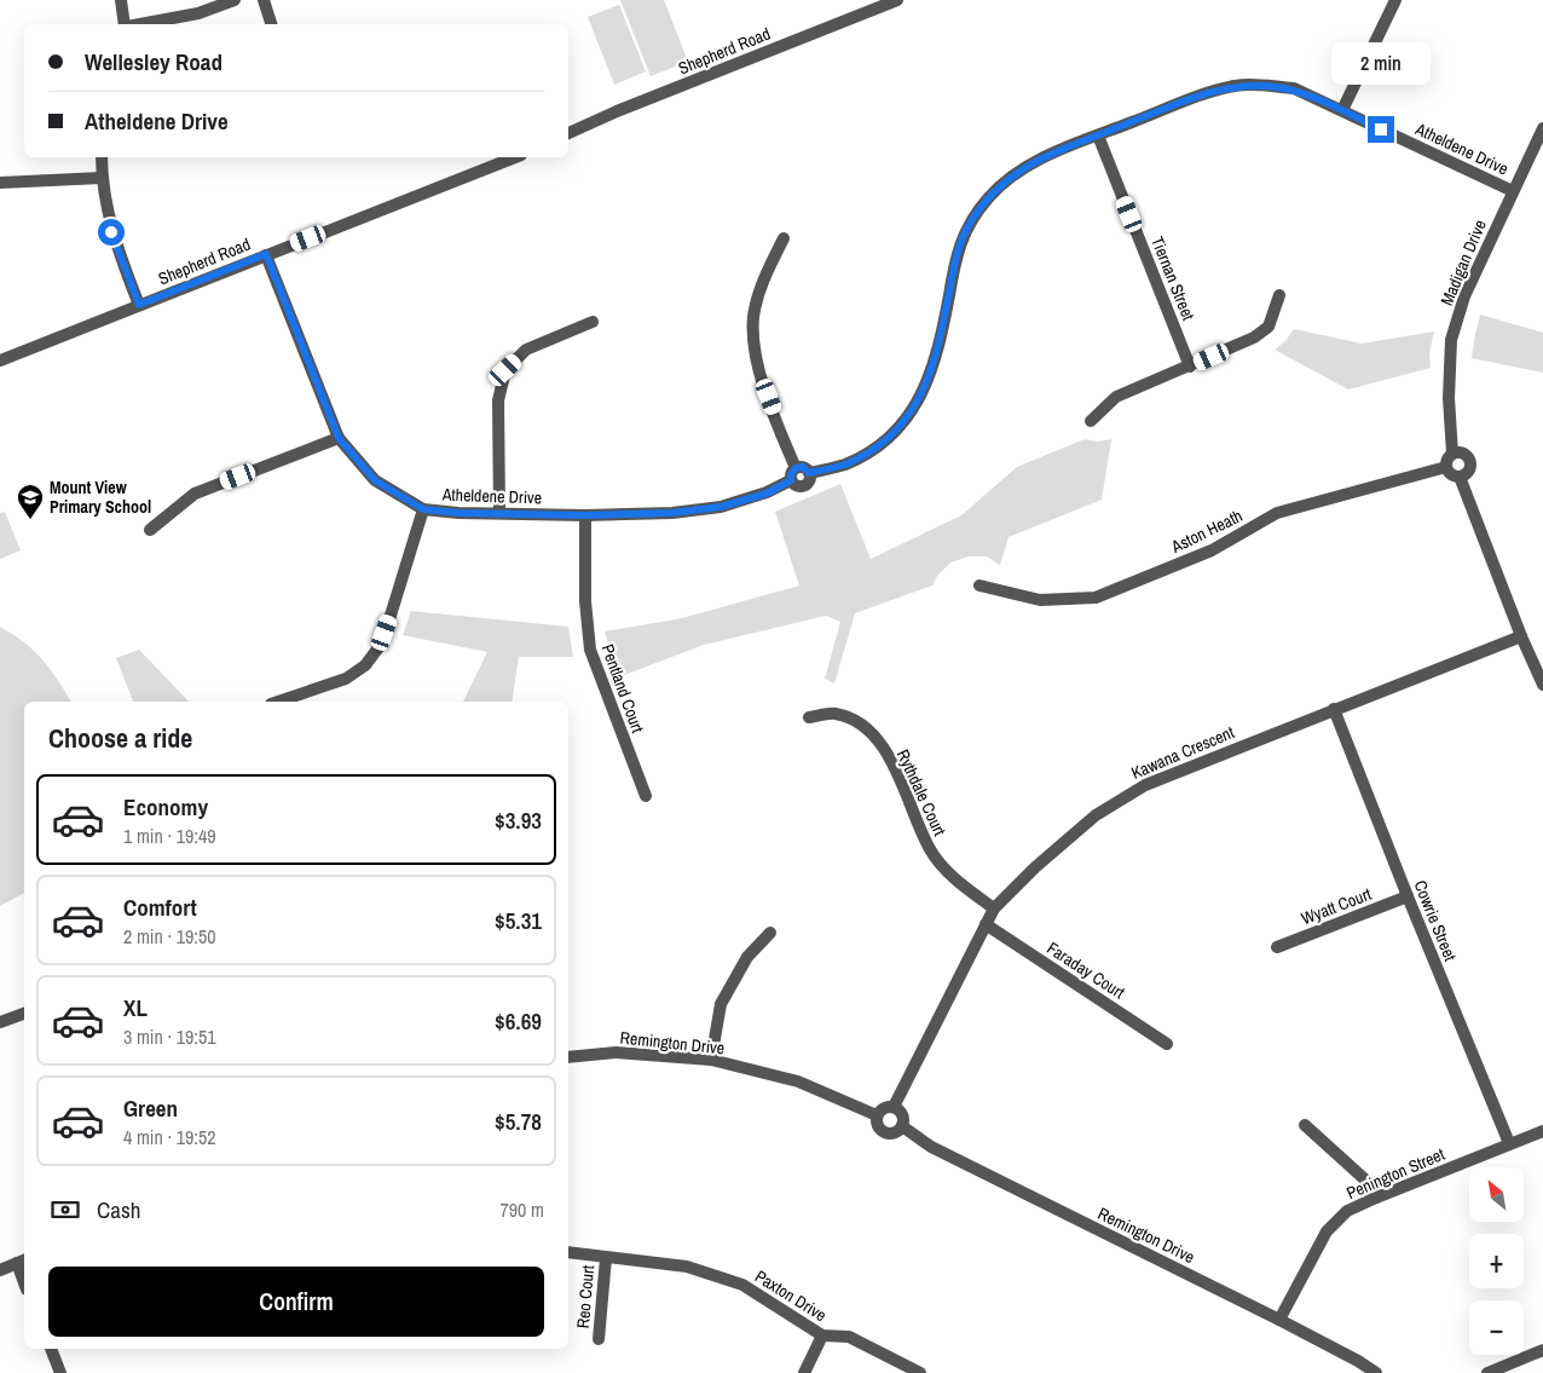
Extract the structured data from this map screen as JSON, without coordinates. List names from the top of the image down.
{
  "streets": {
    "street": [
      "Shepherd Road",
      "Atheldene Drive",
      "Madigan Drive",
      "Tiernan Street",
      "Aston Heath",
      "Pentland Court",
      "Kawana Crescent",
      "Rythdale Court",
      "Wyatt Court",
      "Cowrie Street",
      "Faraday Court",
      "Remington Drive",
      "Penington Street",
      "Paxton Drive",
      "Reo Court"
    ]
  },
  "crossings": [
    ["Shepherd Road", "Atheldene Drive"],
    ["Atheldene Drive", "Madigan Drive"],
    ["Atheldene Drive", "Tiernan Street"],
    ["Atheldene Drive", "Pentland Court"],
    ["Madigan Drive", "Aston Heath"],
    ["Kawana Crescent", "Rythdale Court"],
    ["Kawana Crescent", "Cowrie Street"],
    ["Kawana Crescent", "Faraday Court"],
    ["Kawana Crescent", "Remington Drive"],
    ["Wyatt Court", "Cowrie Street"],
    ["Cowrie Street", "Penington Street"],
    ["Remington Drive", "Penington Street"],
    ["Paxton Drive", "Reo Court"]
  ],
  "places": {
    "school or university": ["Mount View Primary School"]
  },
  "north": "top left",
  "page": {
    "banner": ["Wellesley Road", "Atheldene Drive"],
    "bubble": "2 min",
    "heading": "Choose a ride",
    "list": [
      {
        "name": "Economy",
        "note": "1 min · 19:49",
        "value": "$3.93"
      },
      {
        "name": "Comfort",
        "note": "2 min · 19:50",
        "value": "$5.31"
      },
      {
        "name": "XL",
        "note": "3 min · 19:51",
        "value": "$6.69"
      },
      {
        "name": "Green",
        "note": "4 min · 19:52",
        "value": "$5.78"
      }
    ],
    "map_buttons": ["+", "−"],
    "pay": ["Cash", "790 m"],
    "buttons": "Confirm"
  }
}
